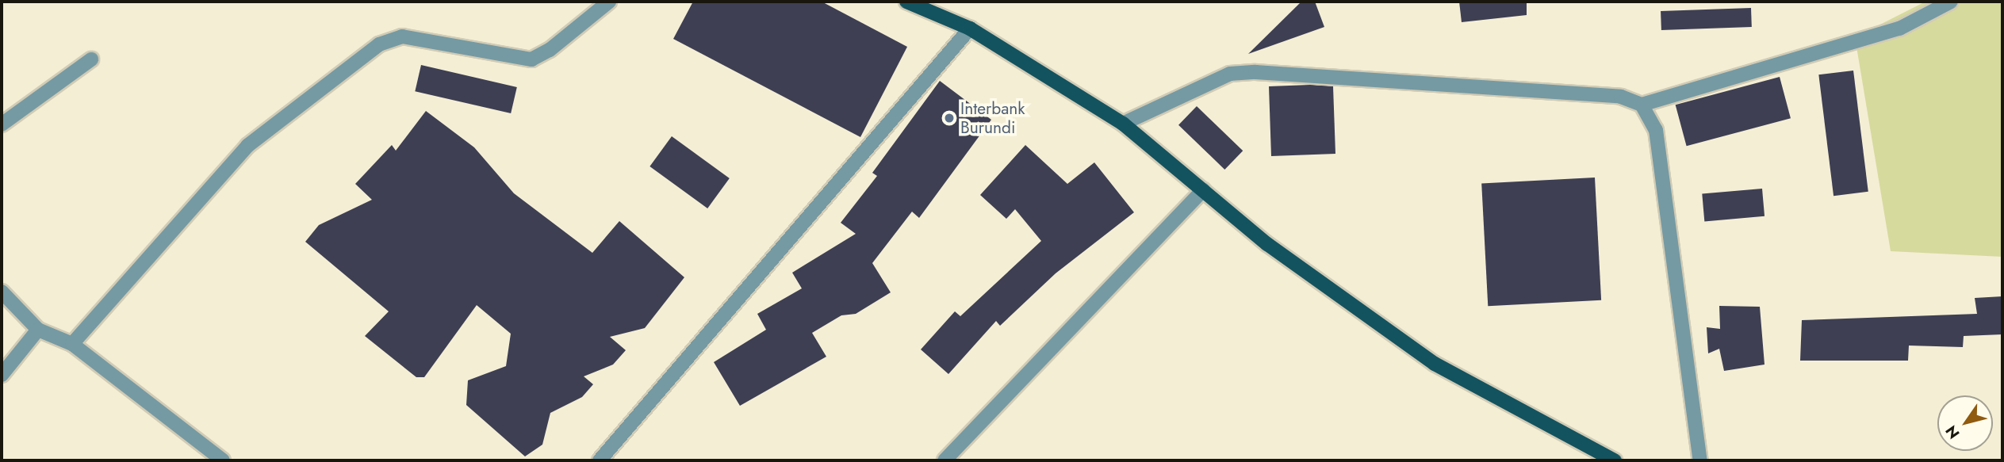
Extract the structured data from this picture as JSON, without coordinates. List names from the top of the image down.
{
  "places": ["Interbank Burundi"],
  "north": "bottom left"
}
